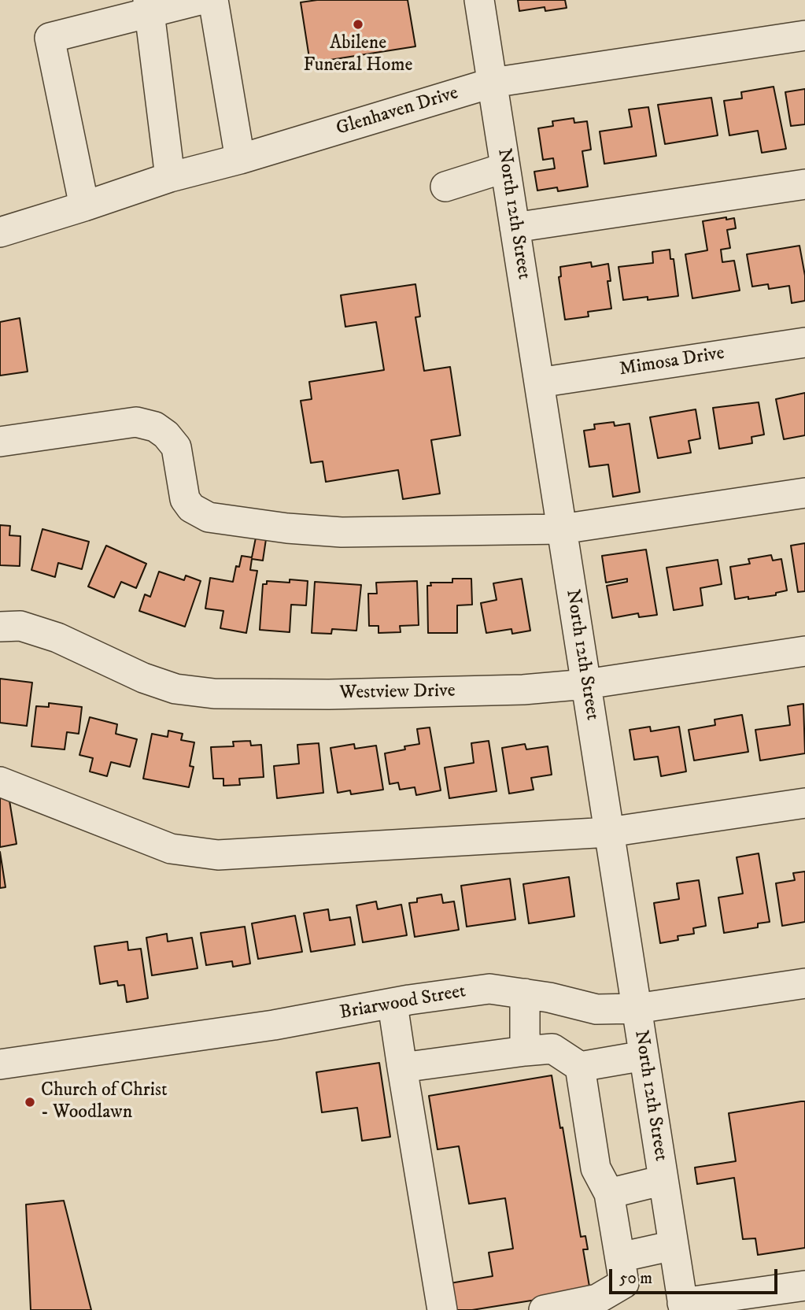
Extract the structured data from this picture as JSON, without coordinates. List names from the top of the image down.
{
  "streets": {
    "street": [
      "Glenhaven Drive",
      "North 12th Street",
      "Mimosa Drive",
      "Westview Drive",
      "Briarwood Street"
    ]
  },
  "crossings": [
    ["Glenhaven Drive", "North 12th Street"],
    ["North 12th Street", "Mimosa Drive"],
    ["North 12th Street", "Westview Drive"],
    ["North 12th Street", "Briarwood Street"]
  ],
  "places": ["Abilene Funeral Home", "Church of Christ - Woodlawn"],
  "scale_bar": "50 m"
}
